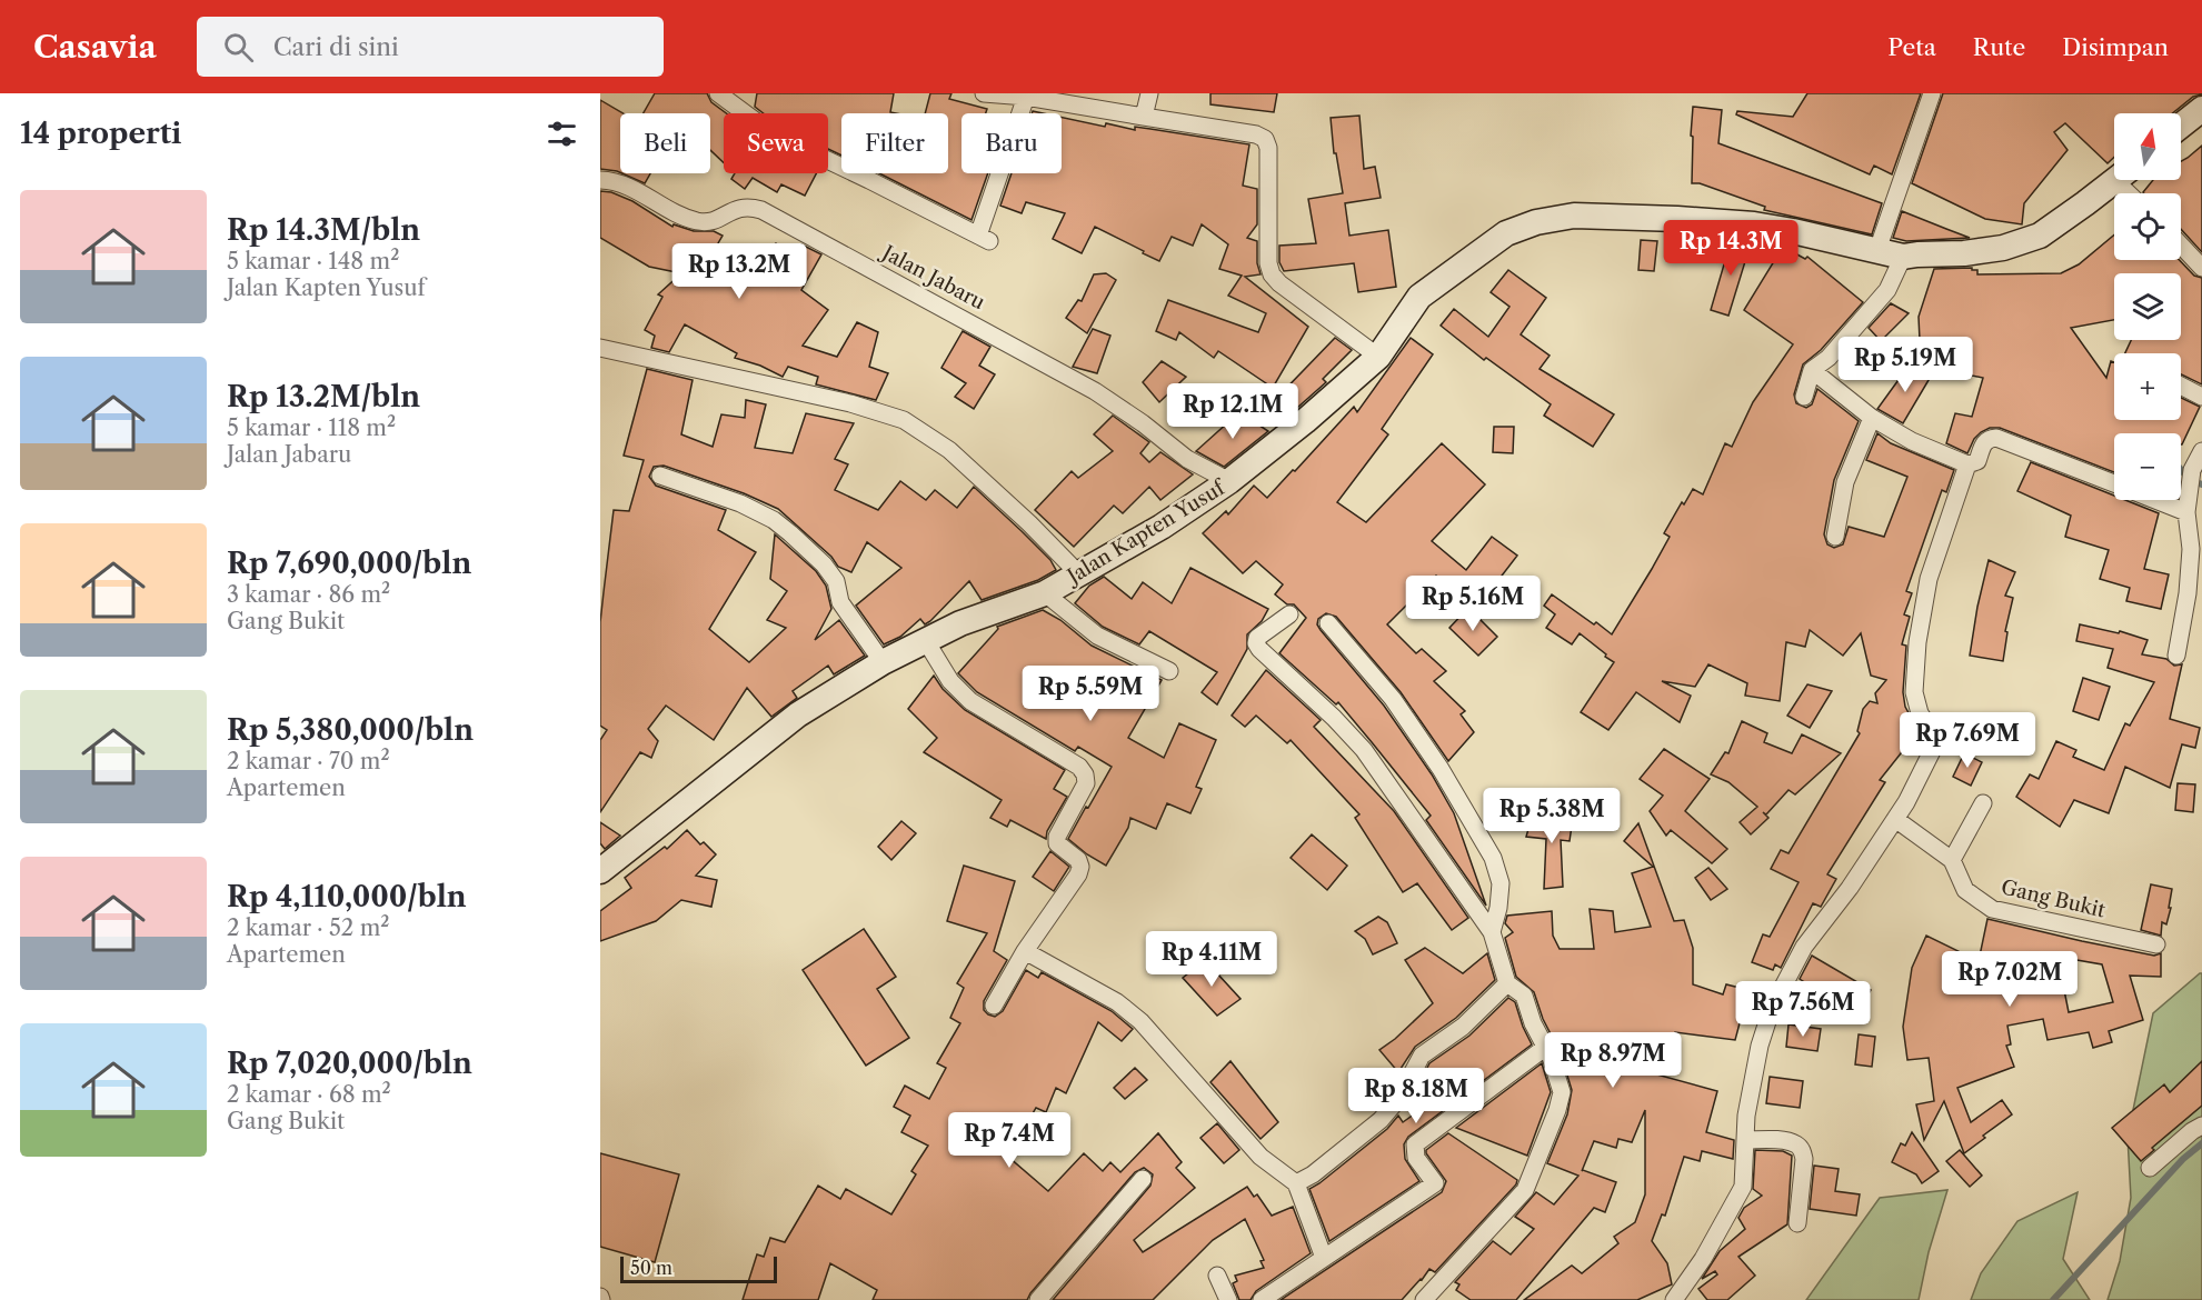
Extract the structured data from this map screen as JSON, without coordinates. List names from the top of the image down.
{
  "streets": {
    "main road": ["Jalan Kapten Yusuf"],
    "street": ["Jalan Jabaru", "Gang Bukit"]
  },
  "crossings": [
    ["Jalan Jabaru", "Jalan Kapten Yusuf"]
  ],
  "scale_bar": "50 m",
  "north": "top",
  "page": {
    "header": "Casavia",
    "search": "Cari di sini",
    "nav": ["Peta", "Rute", "Disimpan"],
    "heading": "14 properti",
    "map_buttons": ["+", "−"],
    "chip": [
      "Beli",
      "Sewa",
      "Filter",
      "Baru"
    ],
    "list": [
      {
        "name": "Rp 14.3M/bln",
        "note": "5 kamar · 148 m² · Jalan Kapten Yusuf"
      },
      {
        "name": "Rp 13.2M/bln",
        "note": "5 kamar · 118 m² · Jalan Jabaru"
      },
      {
        "name": "Rp 7,690,000/bln",
        "note": "3 kamar · 86 m² · Gang Bukit"
      },
      {
        "name": "Rp 5,380,000/bln",
        "note": "2 kamar · 70 m² · Apartemen"
      },
      {
        "name": "Rp 4,110,000/bln",
        "note": "2 kamar · 52 m² · Apartemen"
      },
      {
        "name": "Rp 7,020,000/bln",
        "note": "2 kamar · 68 m² · Gang Bukit"
      }
    ],
    "price": [
      "Rp 14.3M",
      "Rp 13.2M",
      "Rp 5.19M",
      "Rp 12.1M",
      "Rp 5.16M",
      "Rp 5.59M",
      "Rp 7.69M",
      "Rp 5.38M",
      "Rp 4.11M",
      "Rp 7.02M",
      "Rp 7.56M",
      "Rp 8.97M",
      "Rp 8.18M",
      "Rp 7.4M"
    ],
    "scale": "50 m"
  }
}
